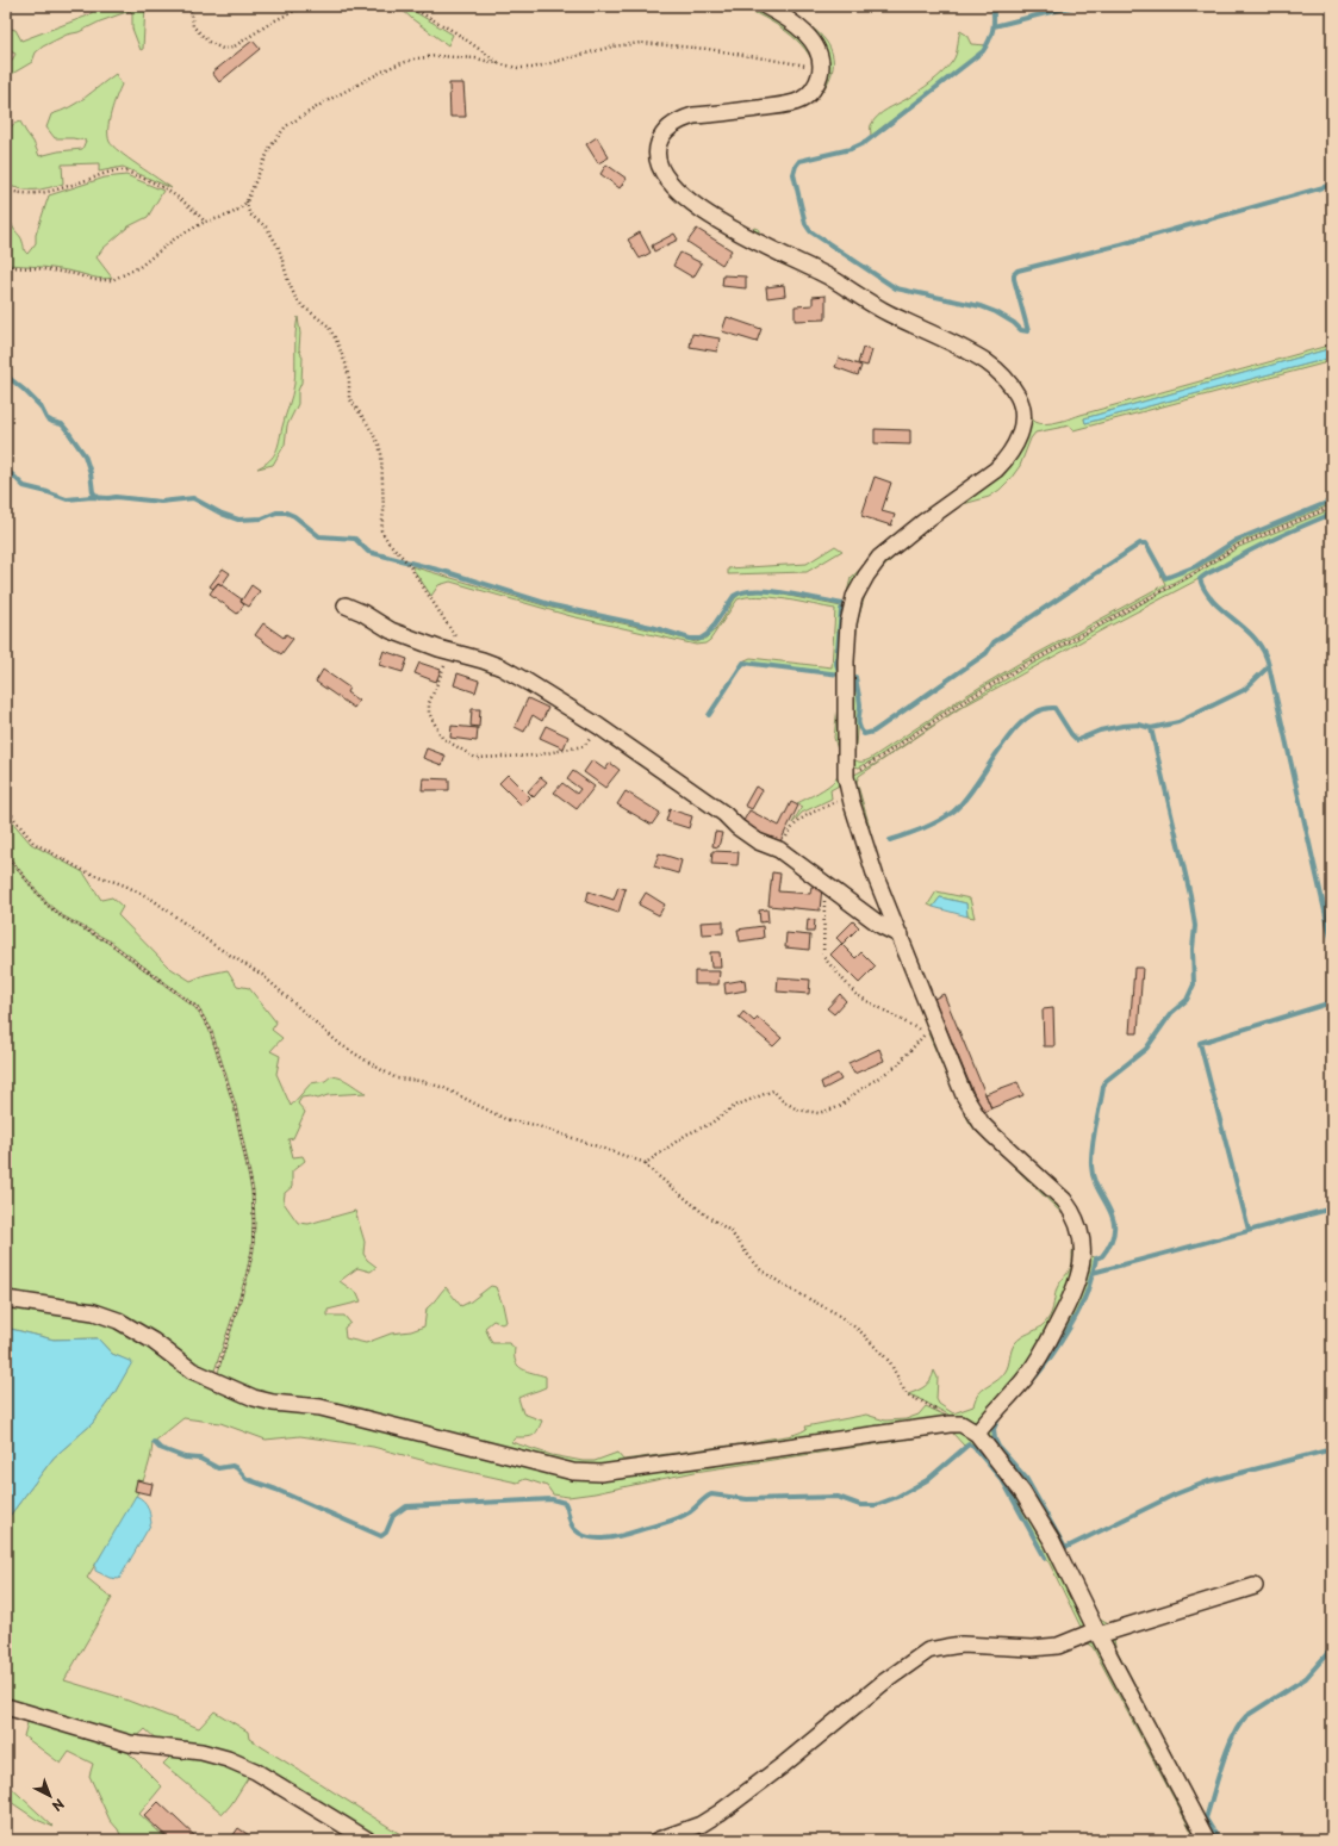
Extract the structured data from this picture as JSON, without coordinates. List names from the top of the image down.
{
  "north": "bottom right"
}
